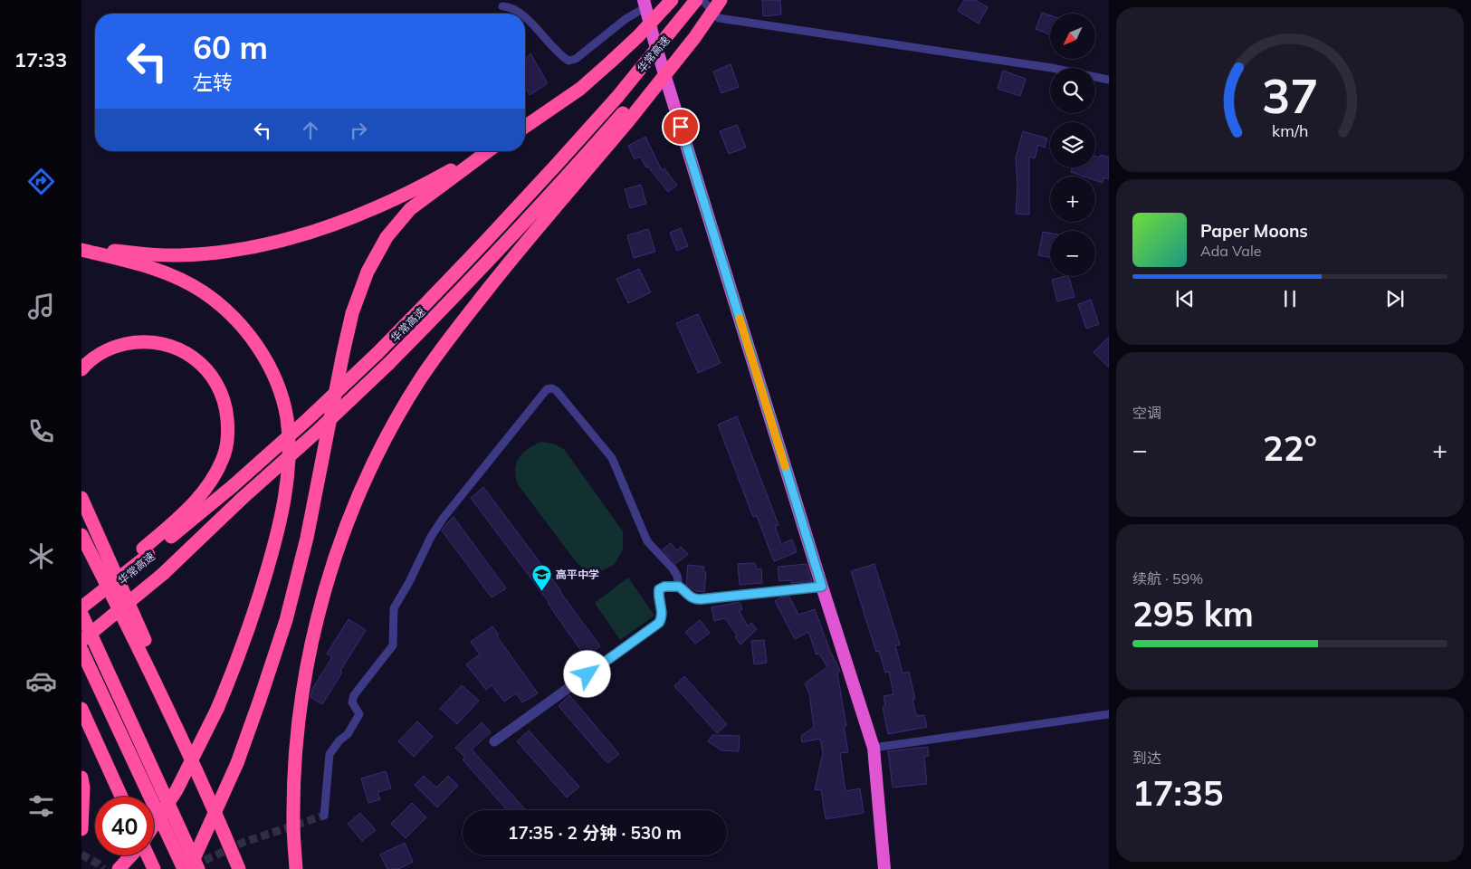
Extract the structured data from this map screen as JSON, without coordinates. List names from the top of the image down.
{
  "streets": {
    "highway": ["华常高速"]
  },
  "places": {
    "school or university": ["高平中学"]
  },
  "north": "bottom left",
  "page": {
    "tabs": "17:33",
    "map_buttons": ["+", "−"],
    "turn": ["60 m", "左转"],
    "song": ["Paper Moons", "Ada Vale"],
    "tile": [
      "空调",
      ["续航 · 59%", "295 km"],
      ["到达", "17:35"]
    ],
    "heat": ["−", "22°", "+"],
    "limit": "40",
    "trip": "17:35 · 2 分钟 · 530 m",
    "gauge": ["37", "km/h"]
  }
}
